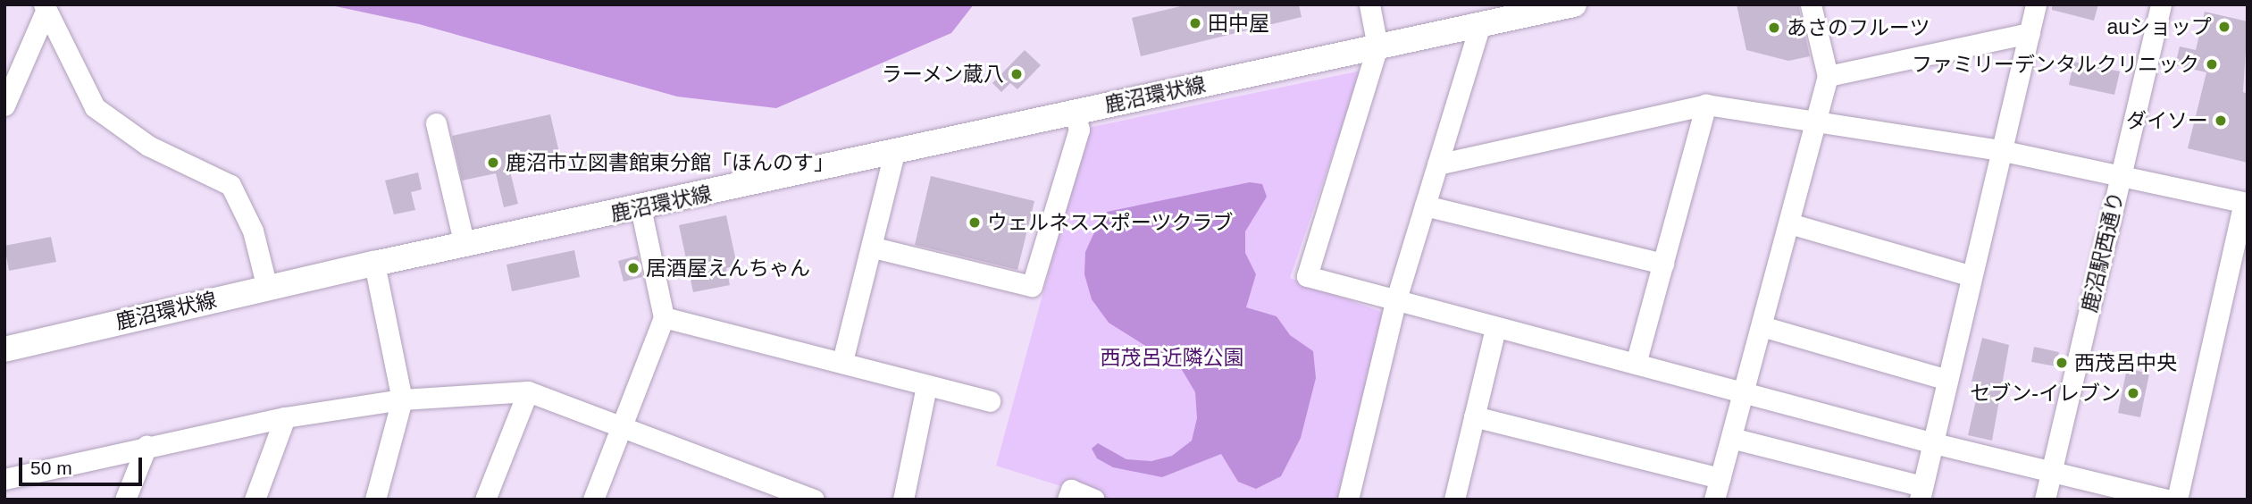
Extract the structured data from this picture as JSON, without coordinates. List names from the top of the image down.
{
  "streets": {
    "main road": ["鹿沼環状線"],
    "street": ["鹿沼駅西通り"]
  },
  "parks": ["西茂呂近隣公園"],
  "places": [
    "田中屋",
    "auショップ",
    "あさのフルーツ",
    "ファミリーデンタルクリニック",
    "ラーメン蔵八",
    "ダイソー",
    "鹿沼市立図書館東分館「ほんのす」",
    "ウェルネススポーツクラブ",
    "居酒屋えんちゃん",
    "西茂呂中央",
    "セブン-イレブン"
  ],
  "scale_bar": "50 m"
}
